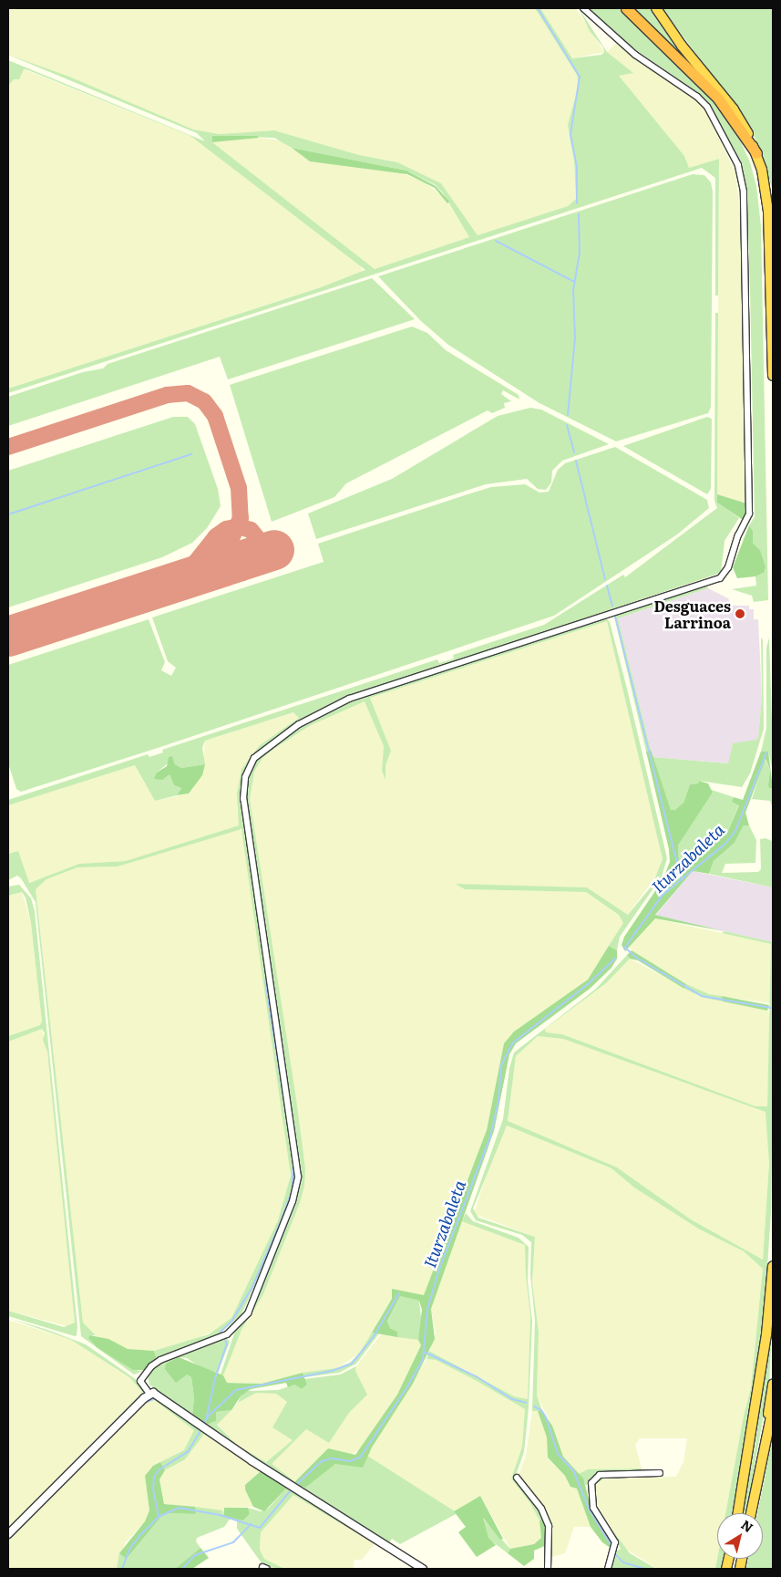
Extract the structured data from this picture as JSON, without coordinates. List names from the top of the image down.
{
  "water": ["Iturzabaleta"],
  "places": ["Desguaces Larrinoa"],
  "north": "top right"
}
